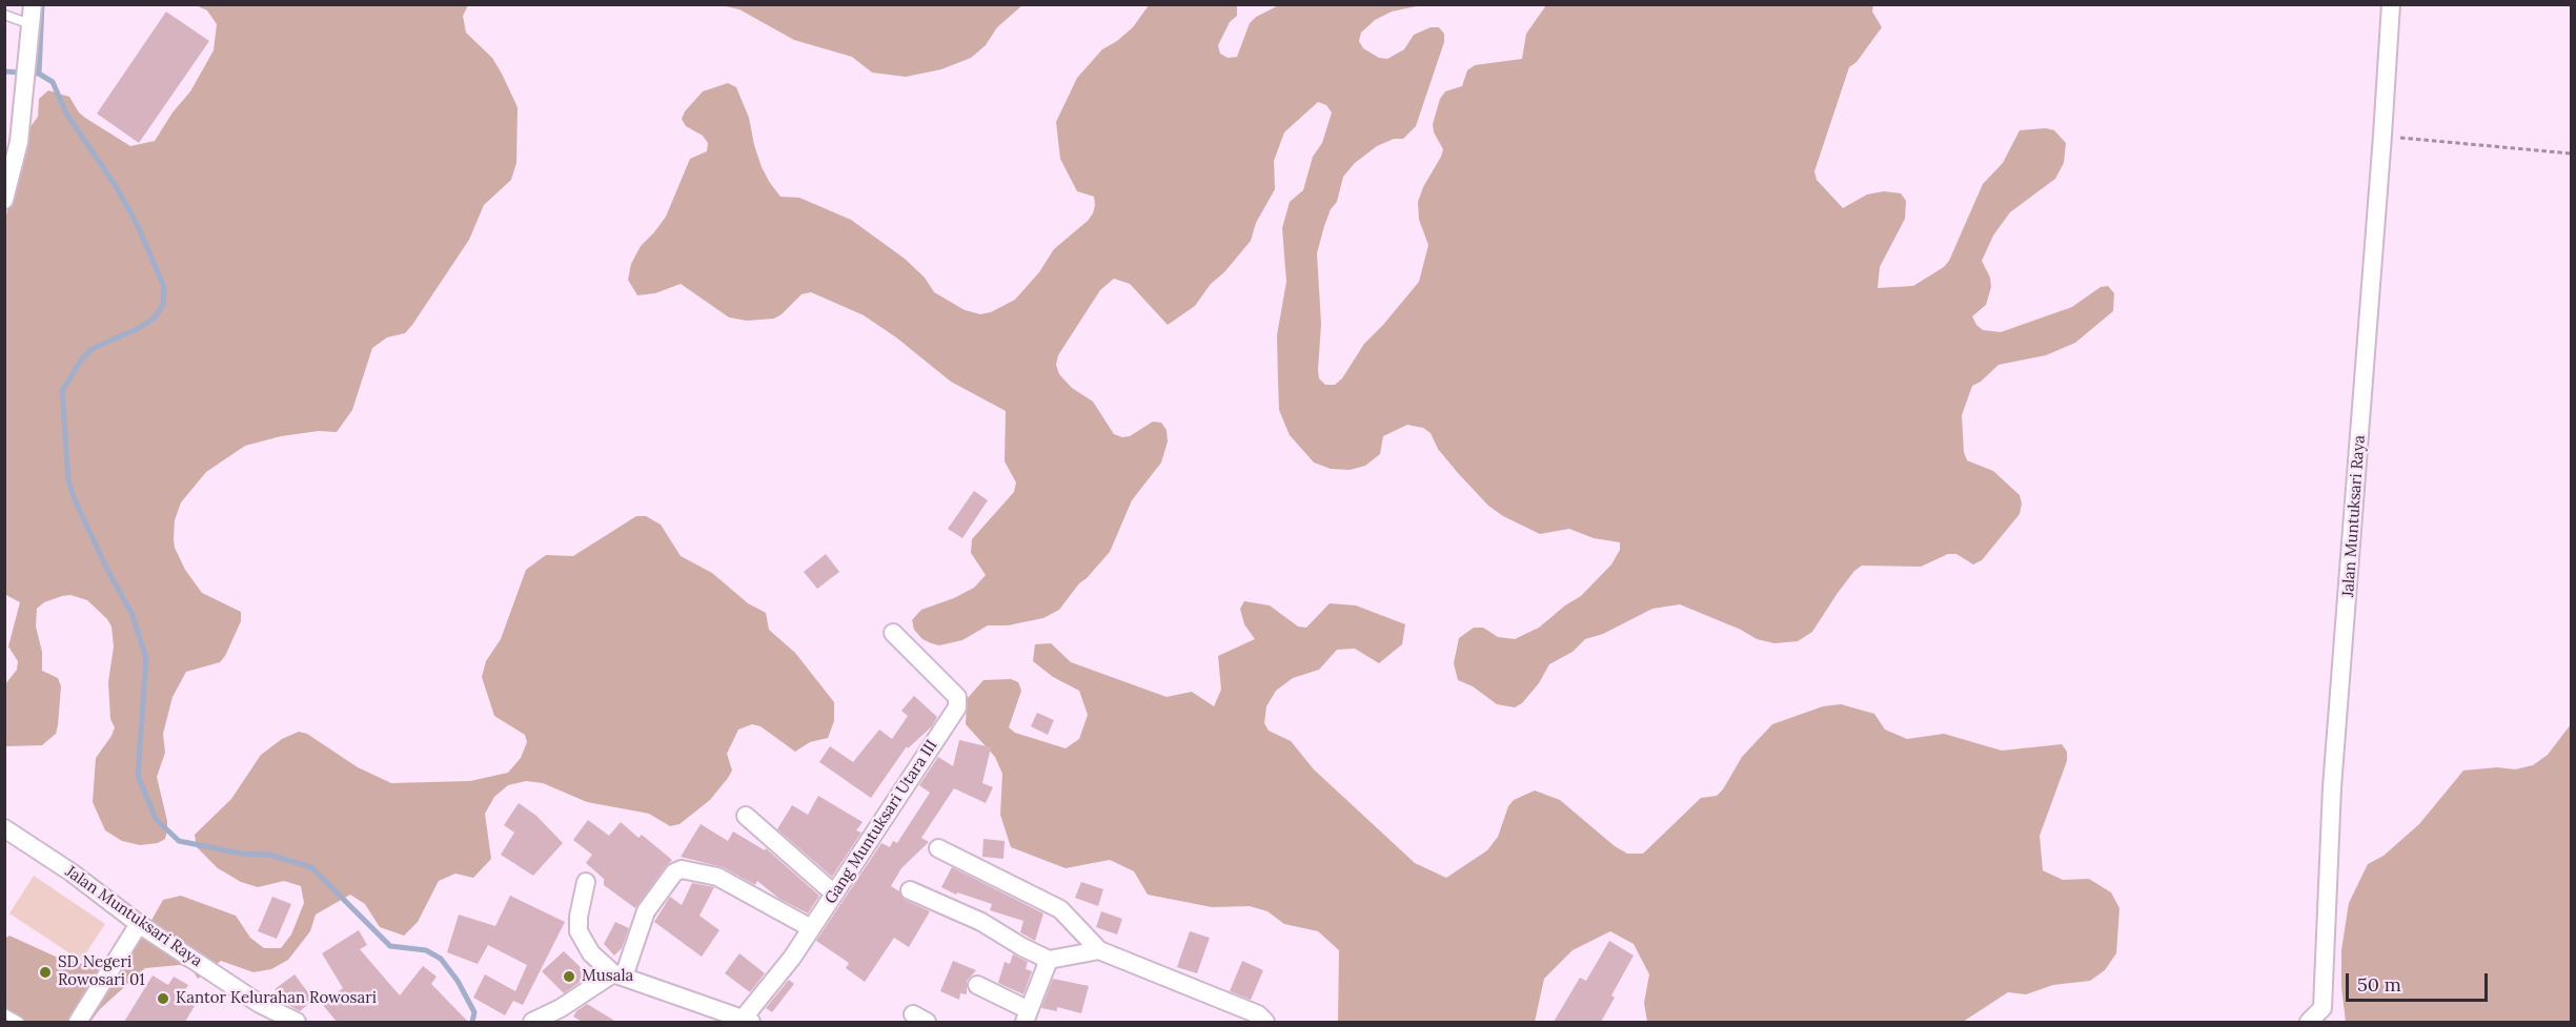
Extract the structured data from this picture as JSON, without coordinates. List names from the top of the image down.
{
  "streets": {
    "street": ["Jalan Muntuksari Raya", "Gang Muntuksari Utara III"]
  },
  "places": ["SD Negeri Rowosari 01", "Musala", "Kantor Kelurahan Rowosari"],
  "scale_bar": "50 m"
}
